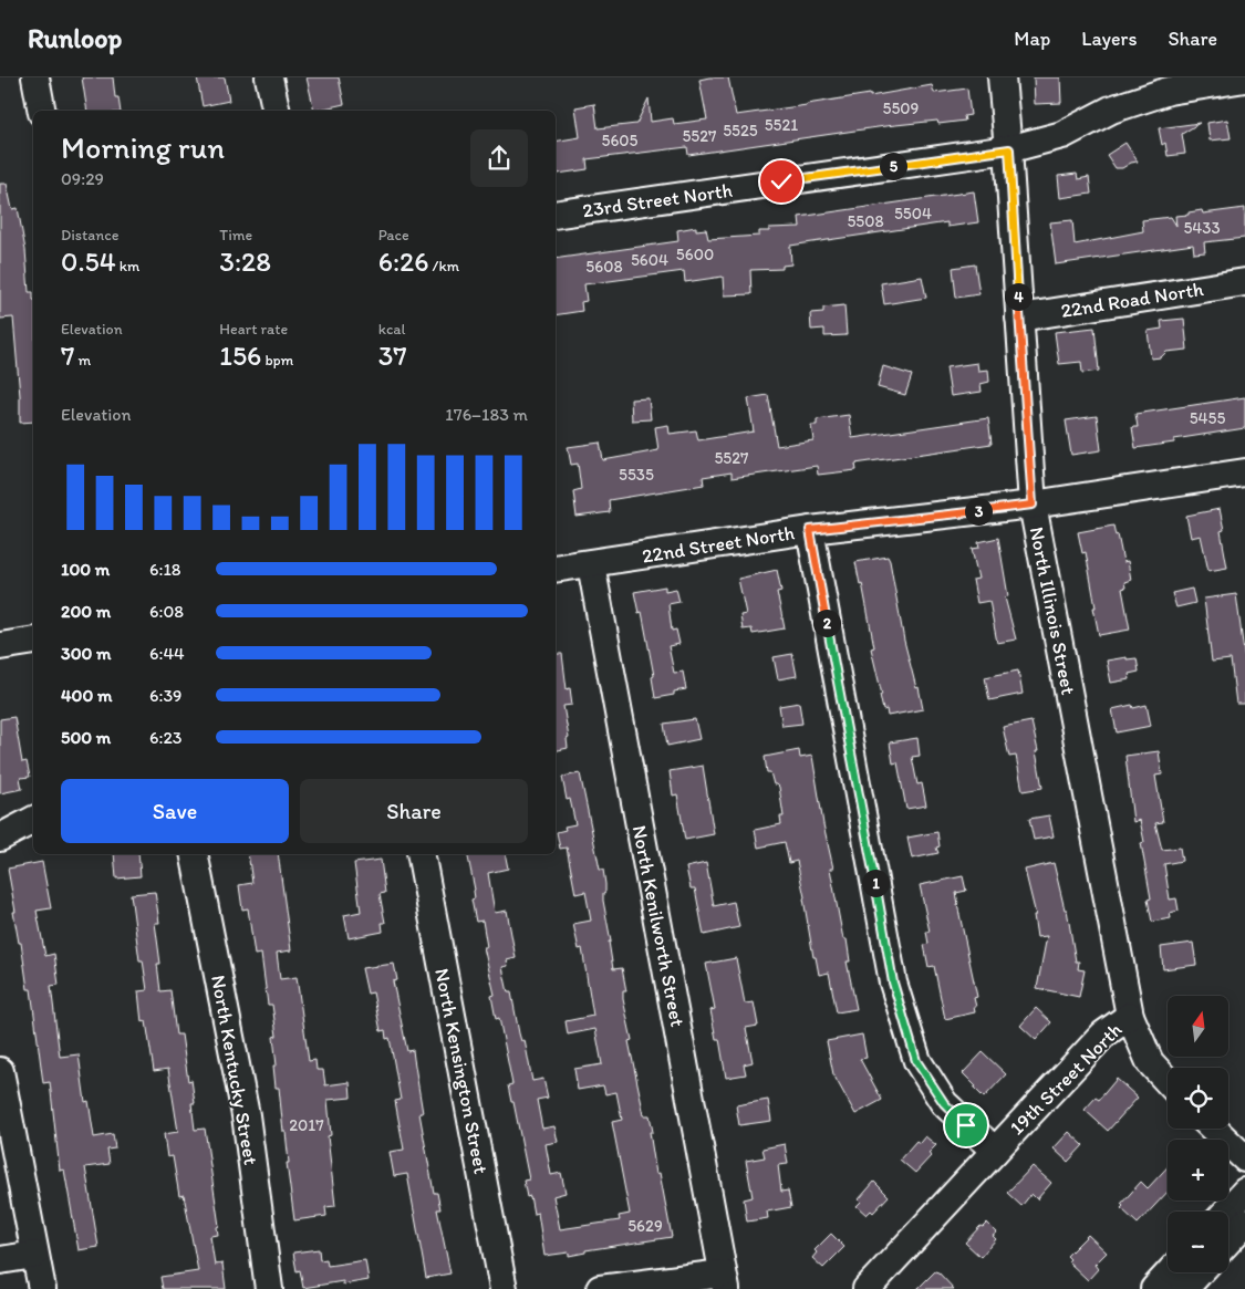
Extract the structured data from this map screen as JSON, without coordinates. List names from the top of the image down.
{
  "streets": {
    "street": [
      "23rd Street North",
      "22nd Road North",
      "22nd Street North",
      "North Illinois Street",
      "North Kenilworth Street",
      "North Kentucky Street",
      "North Kensington Street",
      "19th Street North"
    ]
  },
  "crossings": [
    ["23rd Street North", "North Illinois Street"],
    ["22nd Road North", "North Illinois Street"],
    ["22nd Street North", "North Illinois Street"],
    ["22nd Street North", "North Kenilworth Street"],
    ["North Illinois Street", "19th Street North"]
  ],
  "house_numbers": [
    "5509",
    "5521",
    "5525",
    "5527",
    "5605",
    "5504",
    "5508",
    "5433",
    "5600",
    "5604",
    "5608",
    "5455",
    "5527",
    "5535",
    "2017",
    "5629"
  ],
  "north": "top",
  "page": {
    "header": "Runloop",
    "nav": ["Map", "Layers", "Share"],
    "heading": ["Morning run", "09:29"],
    "pins": [
      "5",
      "4",
      "3",
      "2",
      "1"
    ],
    "stats": [
      ["Distance", "0.54 km"],
      ["Time", "3:28"],
      ["Pace", "6:26 /km"],
      ["Elevation", "7 m"],
      ["Heart rate", "156 bpm"],
      ["kcal", "37"]
    ],
    "chart": ["Elevation", "176–183 m"],
    "list": [
      {
        "name": "100 m",
        "note": "6:18"
      },
      {
        "name": "200 m",
        "note": "6:08"
      },
      {
        "name": "300 m",
        "note": "6:44"
      },
      {
        "name": "400 m",
        "note": "6:39"
      },
      {
        "name": "500 m",
        "note": "6:23"
      }
    ],
    "buttons": ["Save", "Share"],
    "map_buttons": ["+", "−"]
  }
}
